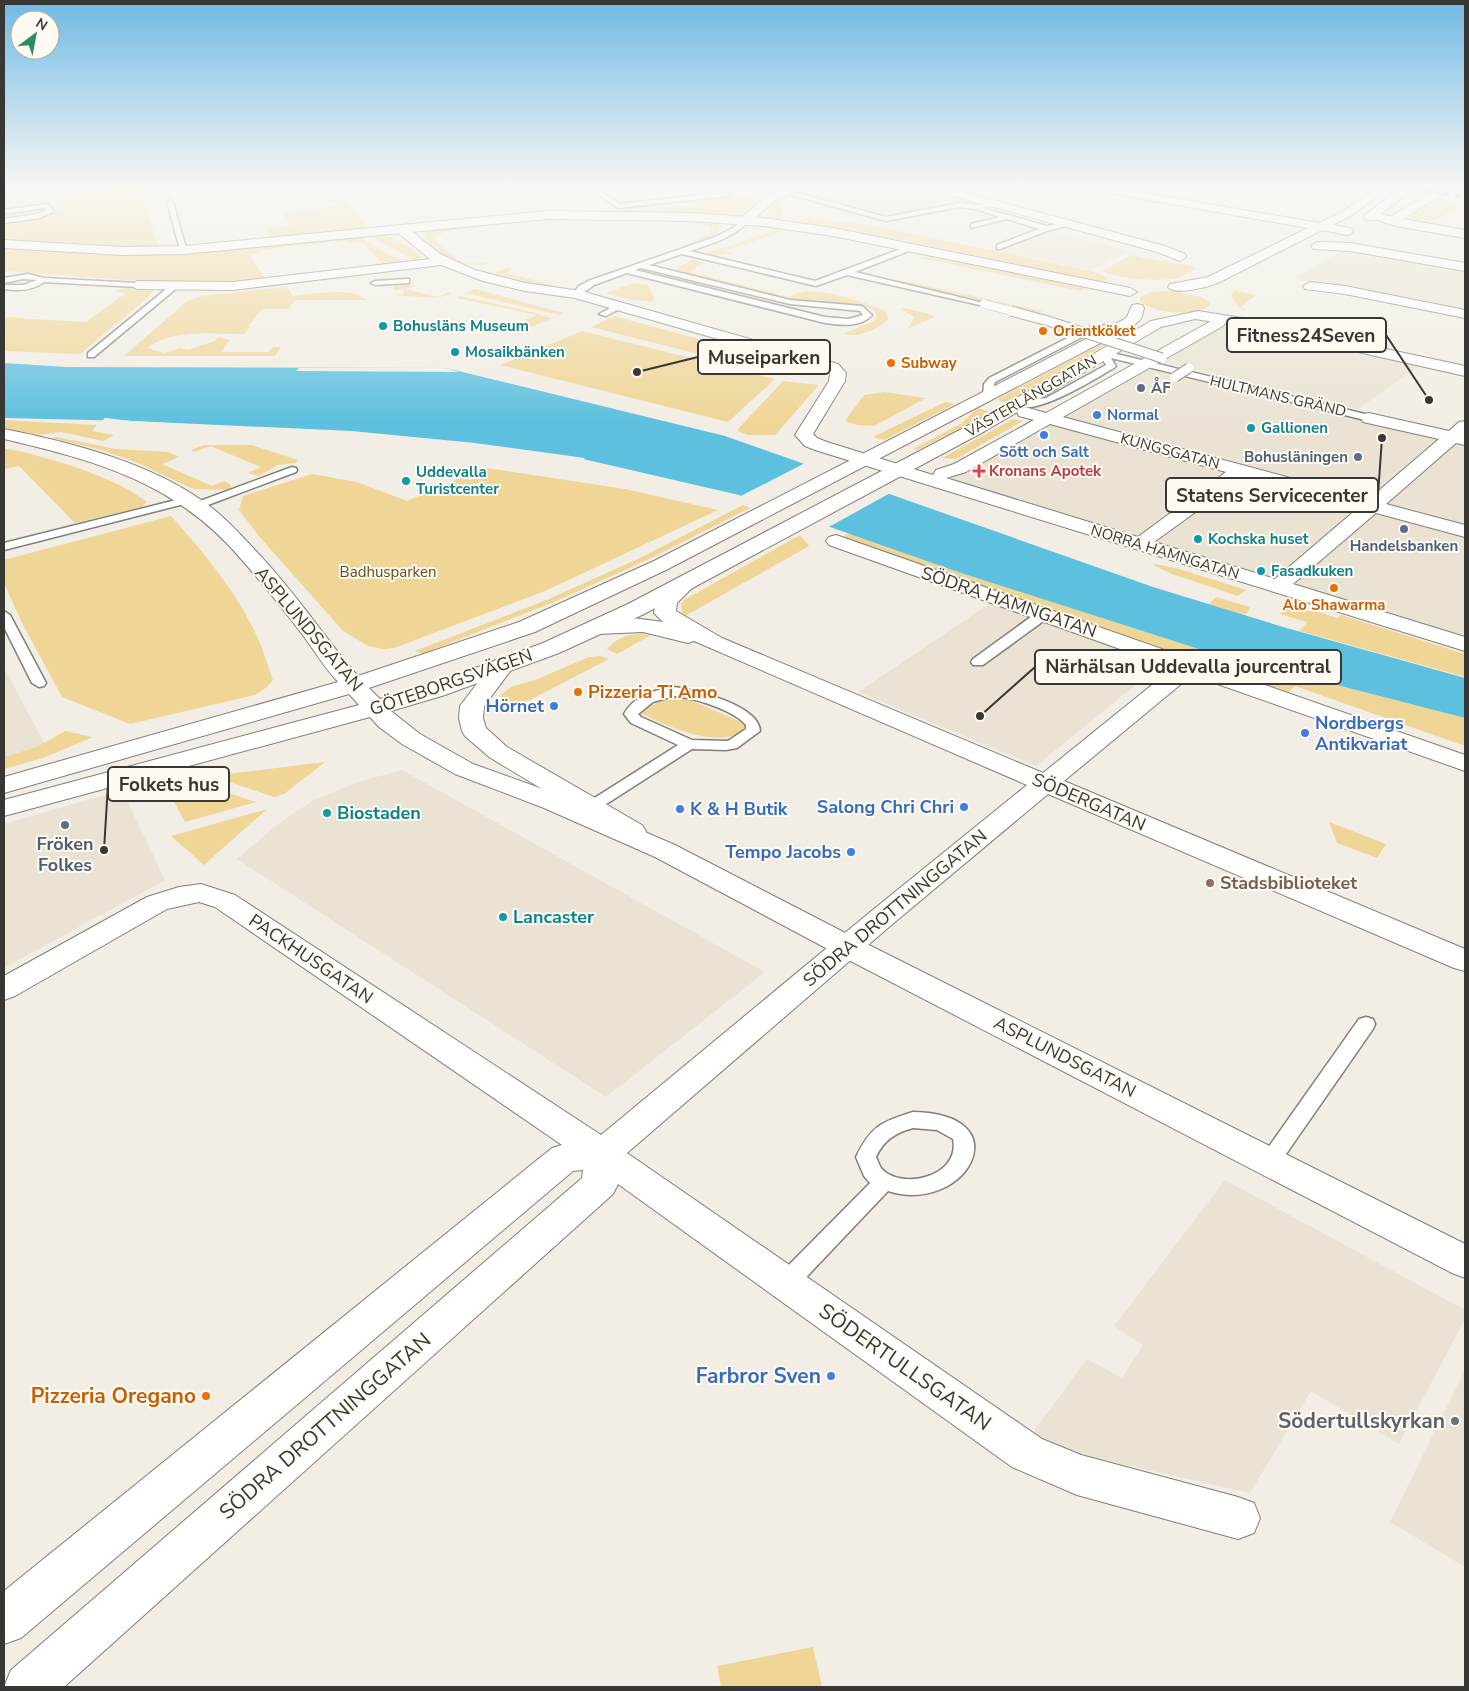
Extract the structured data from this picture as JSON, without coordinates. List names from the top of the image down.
{
  "streets": {
    "street": [
      "VÄSTERLÅNGGATAN",
      "HULTMANS GRÄND",
      "KUNGSGATAN",
      "NORRA HAMNGATAN",
      "SÖDRA HAMNGATAN",
      "ASPLUNDSGATAN",
      "GÖTEBORGSVÄGEN",
      "SÖDERGATAN",
      "SÖDRA DROTTNINGGATAN",
      "PACKHUSGATAN",
      "SÖDERTULLSGATAN"
    ]
  },
  "crossings": [
    ["VÄSTERLÅNGGATAN", "HULTMANS GRÄND"],
    ["VÄSTERLÅNGGATAN", "KUNGSGATAN"],
    ["VÄSTERLÅNGGATAN", "NORRA HAMNGATAN"],
    ["VÄSTERLÅNGGATAN", "GÖTEBORGSVÄGEN"],
    ["SÖDRA HAMNGATAN", "SÖDRA DROTTNINGGATAN"],
    ["ASPLUNDSGATAN", "GÖTEBORGSVÄGEN"],
    ["ASPLUNDSGATAN", "SÖDRA DROTTNINGGATAN"],
    ["GÖTEBORGSVÄGEN", "SÖDERGATAN"],
    ["SÖDERGATAN", "SÖDRA DROTTNINGGATAN"],
    ["SÖDRA DROTTNINGGATAN", "PACKHUSGATAN"],
    ["SÖDRA DROTTNINGGATAN", "SÖDERTULLSGATAN"],
    ["PACKHUSGATAN", "SÖDERTULLSGATAN"]
  ],
  "parks": ["Badhusparken"],
  "places": {
    "other": [
      "Bohusläns Museum",
      "Orientköket",
      "Mosaikbänken",
      "Subway",
      "Museiparken",
      "ÅF",
      "Fitness24Seven",
      "Normal",
      "Gallionen",
      "Sött och Salt",
      "Statens Servicecenter",
      "Bohusläningen",
      "Uddevalla Turistcenter",
      "Handelsbanken",
      "Kochska huset",
      "Fasadkuken",
      "Alo Shawarma",
      "Pizzeria Ti Amo",
      "Hörnet",
      "Närhälsan Uddevalla jourcentral",
      "Nordbergs Antikvariat",
      "Salong Chri Chri",
      "K & H Butik",
      "Biostaden",
      "Fröken Folkes",
      "Folkets hus",
      "Tempo Jacobs",
      "Stadsbiblioteket",
      "Lancaster",
      "Farbror Sven",
      "Pizzeria Oregano",
      "Södertullskyrkan"
    ],
    "health": ["Kronans Apotek"]
  },
  "north": "top right"
}
